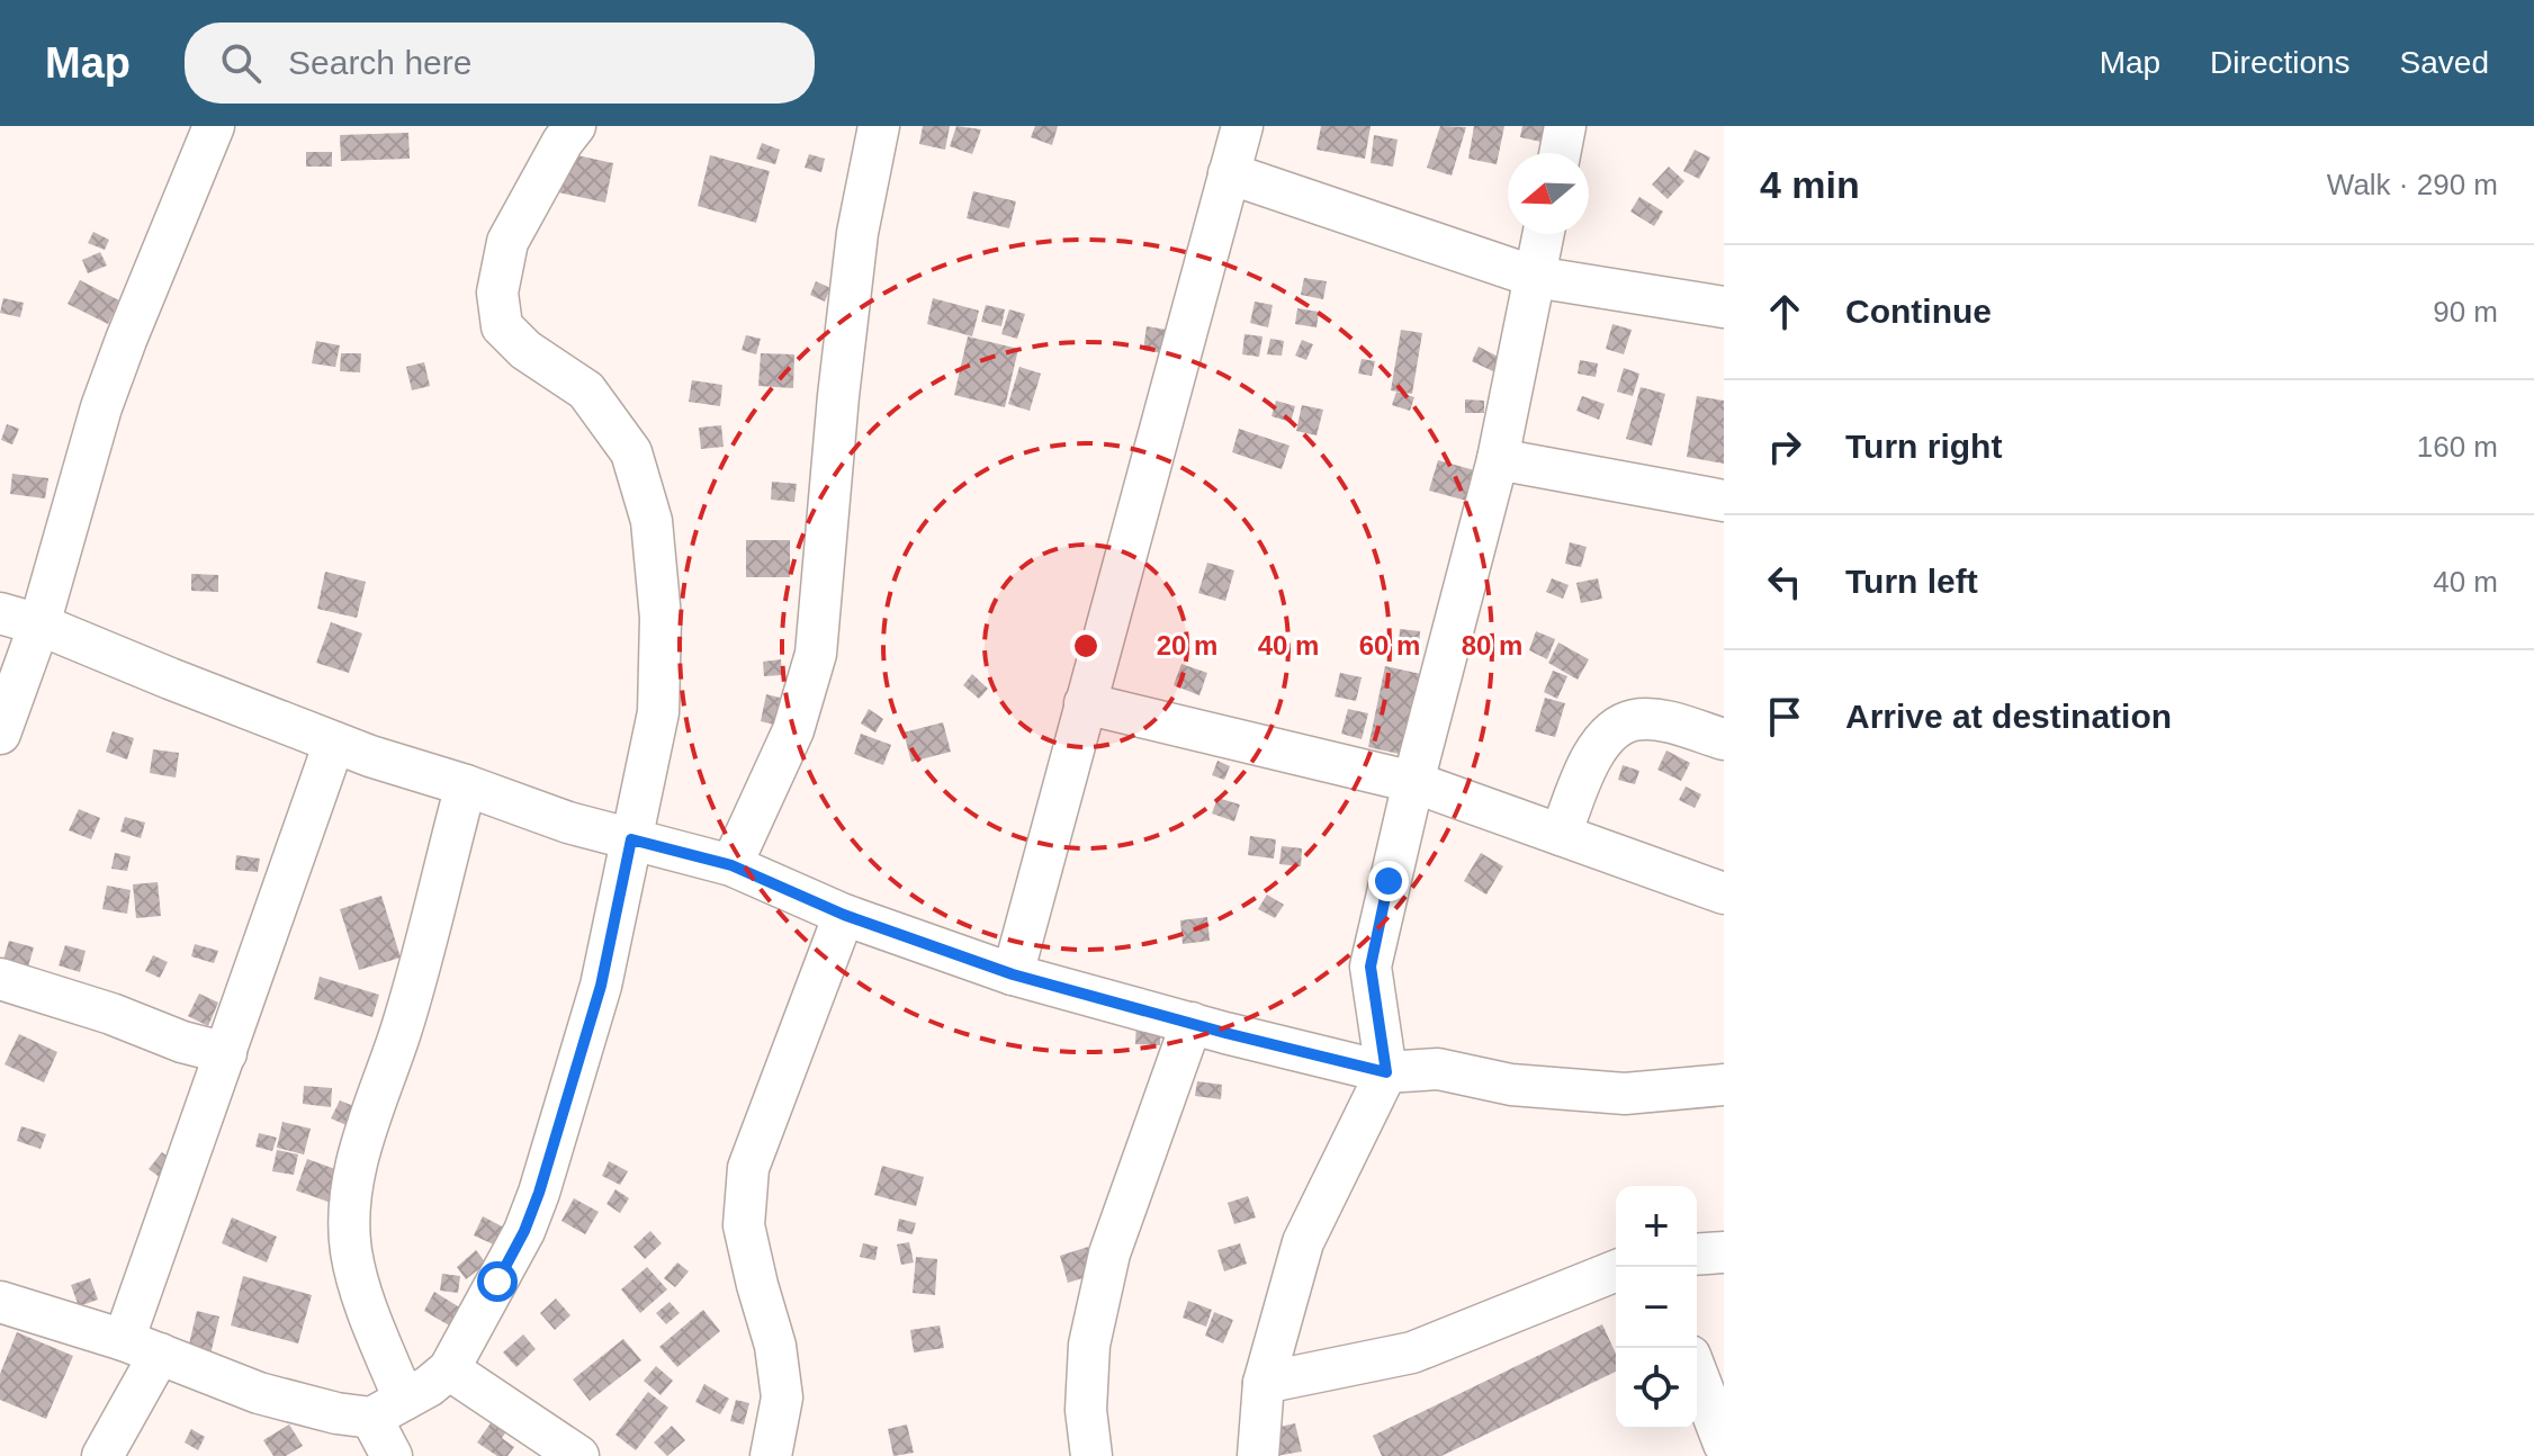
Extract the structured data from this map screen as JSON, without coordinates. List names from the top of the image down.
{
  "north": "left",
  "page": {
    "header": "Map",
    "search": "Search here",
    "nav": ["Map", "Directions", "Saved"],
    "heading": ["4 min", "Walk · 290 m"],
    "list": [
      ["Continue", "90 m"],
      ["Turn right", "160 m"],
      ["Turn left", "40 m"],
      "Arrive at destination"
    ],
    "map_buttons": ["+", "−"]
  },
  "rings": [
    "20 m",
    "40 m",
    "60 m",
    "80 m"
  ]
}
